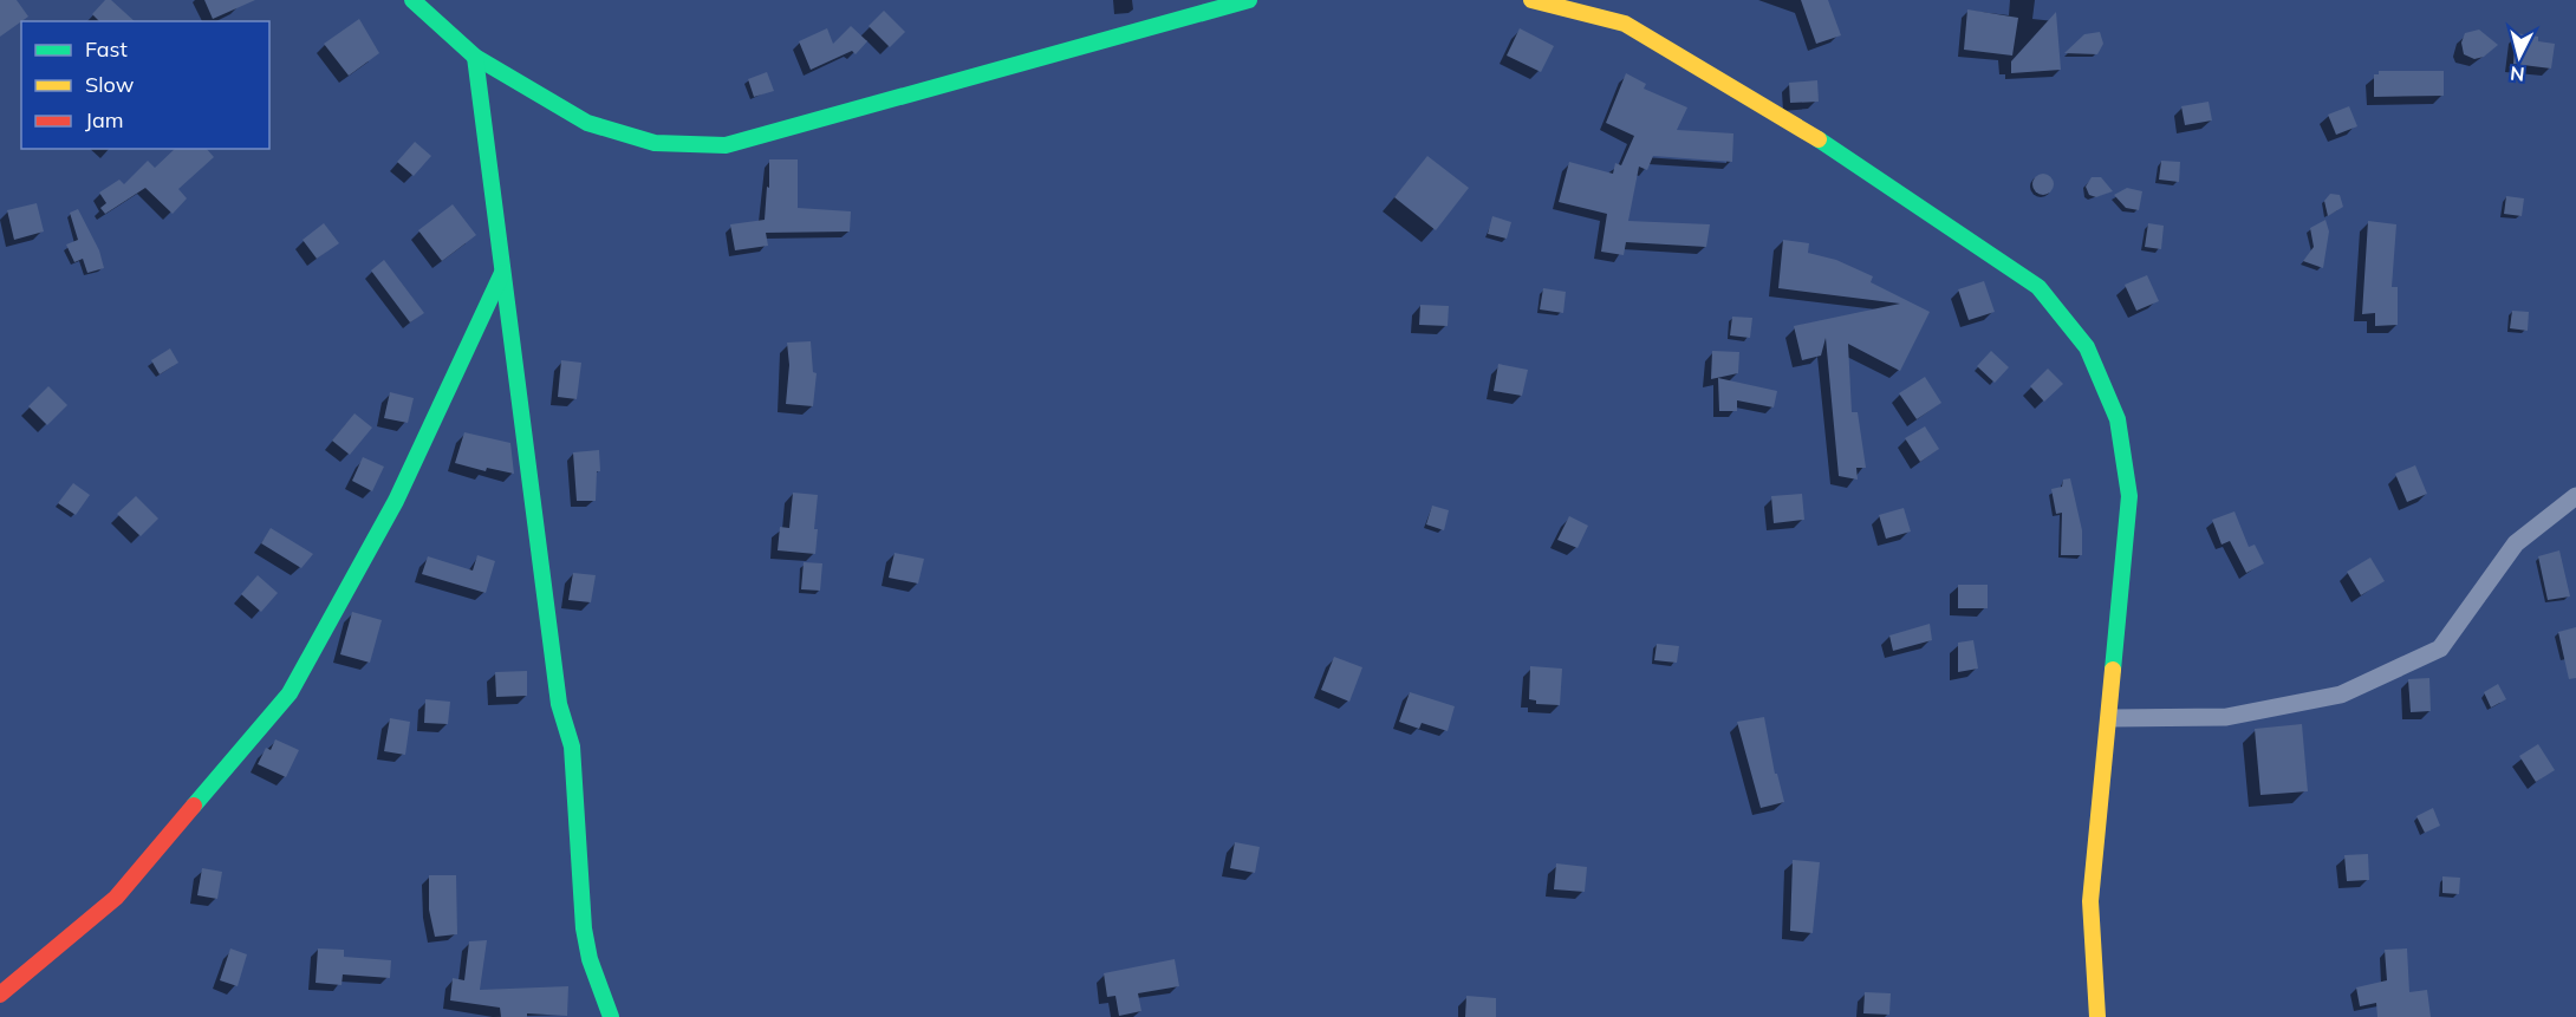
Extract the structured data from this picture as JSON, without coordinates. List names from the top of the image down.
{
  "legend": ["Fast", "Slow", "Jam"],
  "north": "bottom"
}
